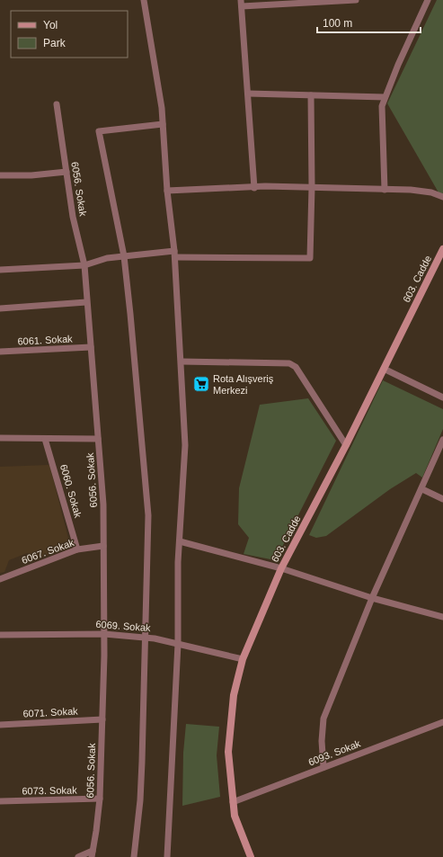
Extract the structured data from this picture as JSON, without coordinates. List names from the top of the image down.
{
  "streets": {
    "street": [
      "6056. Sokak",
      "603. Cadde",
      "6061. Sokak",
      "6060. Sokak",
      "6067. Sokak",
      "6069. Sokak",
      "6071. Sokak",
      "6093. Sokak",
      "6073. Sokak"
    ]
  },
  "crossings": [
    ["6056. Sokak", "6061. Sokak"],
    ["6056. Sokak", "6067. Sokak"],
    ["6056. Sokak", "6069. Sokak"],
    ["6056. Sokak", "6071. Sokak"],
    ["6056. Sokak", "6073. Sokak"],
    ["603. Cadde", "6069. Sokak"],
    ["603. Cadde", "6093. Sokak"],
    ["6060. Sokak", "6067. Sokak"]
  ],
  "places": {
    "supermarket": ["Rota Alışveriş Merkezi"]
  },
  "legend": ["Yol", "Park"],
  "scale_bar": "100 m"
}
